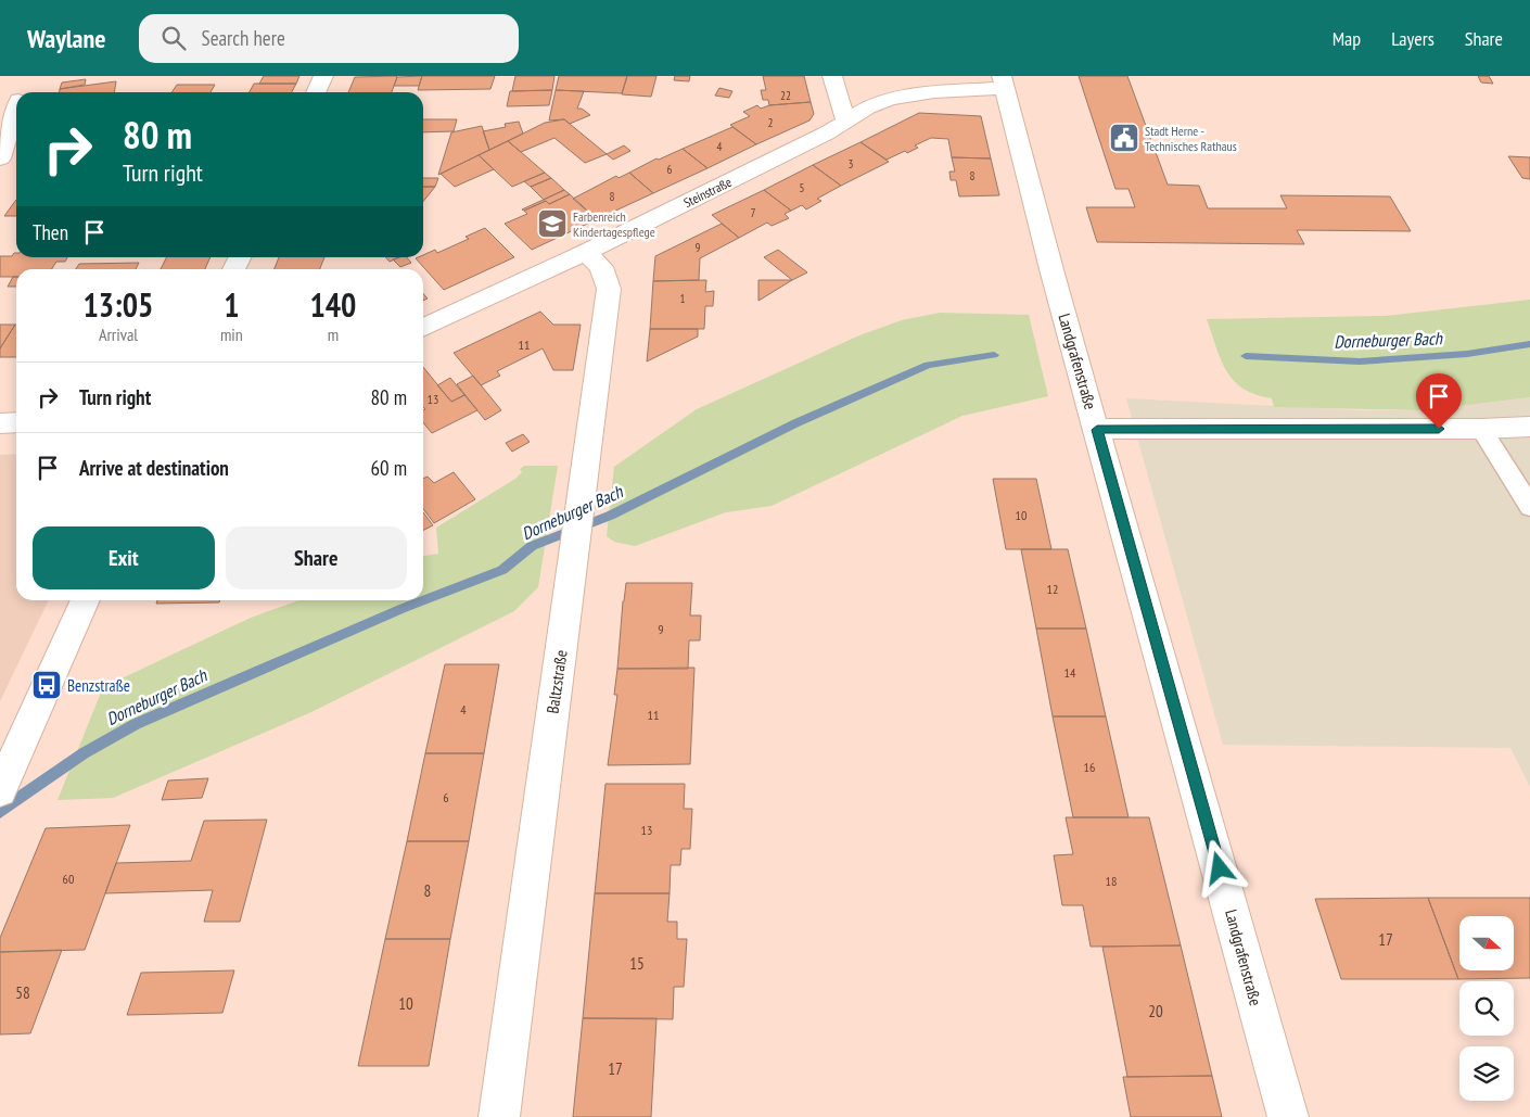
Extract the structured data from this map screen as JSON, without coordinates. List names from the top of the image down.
{
  "streets": {
    "street": ["Steinstraße", "Landgrafenstraße", "Baltzstraße"]
  },
  "crossings": [
    ["Steinstraße", "Landgrafenstraße"],
    ["Steinstraße", "Baltzstraße"]
  ],
  "water": ["Dorneburger Bach"],
  "places": {
    "public building": ["Stadt Herne - Technisches Rathaus"],
    "school or university": ["Farbenreich Kindertagespflege"],
    "bus stop": ["Benzstraße"]
  },
  "house_numbers": [
    "22",
    "2",
    "4",
    "3",
    "6",
    "8",
    "5",
    "8",
    "7",
    "9",
    "1",
    "11",
    "13",
    "10",
    "12",
    "9",
    "14",
    "4",
    "11",
    "16",
    "6",
    "13",
    "60",
    "18",
    "8",
    "17",
    "15",
    "58",
    "10",
    "20",
    "17"
  ],
  "north": "right",
  "page": {
    "header": "Waylane",
    "search": "Search here",
    "nav": ["Map", "Layers", "Share"],
    "turn": ["80 m", "Turn right"],
    "then": "Then",
    "eta": [
      "13:05",
      "Arrival",
      "1",
      "min",
      "140",
      "m"
    ],
    "list": [
      {
        "name": "Turn right",
        "value": "80 m"
      },
      {
        "name": "Arrive at destination",
        "value": "60 m"
      }
    ],
    "buttons": ["Exit", "Share"]
  }
}
